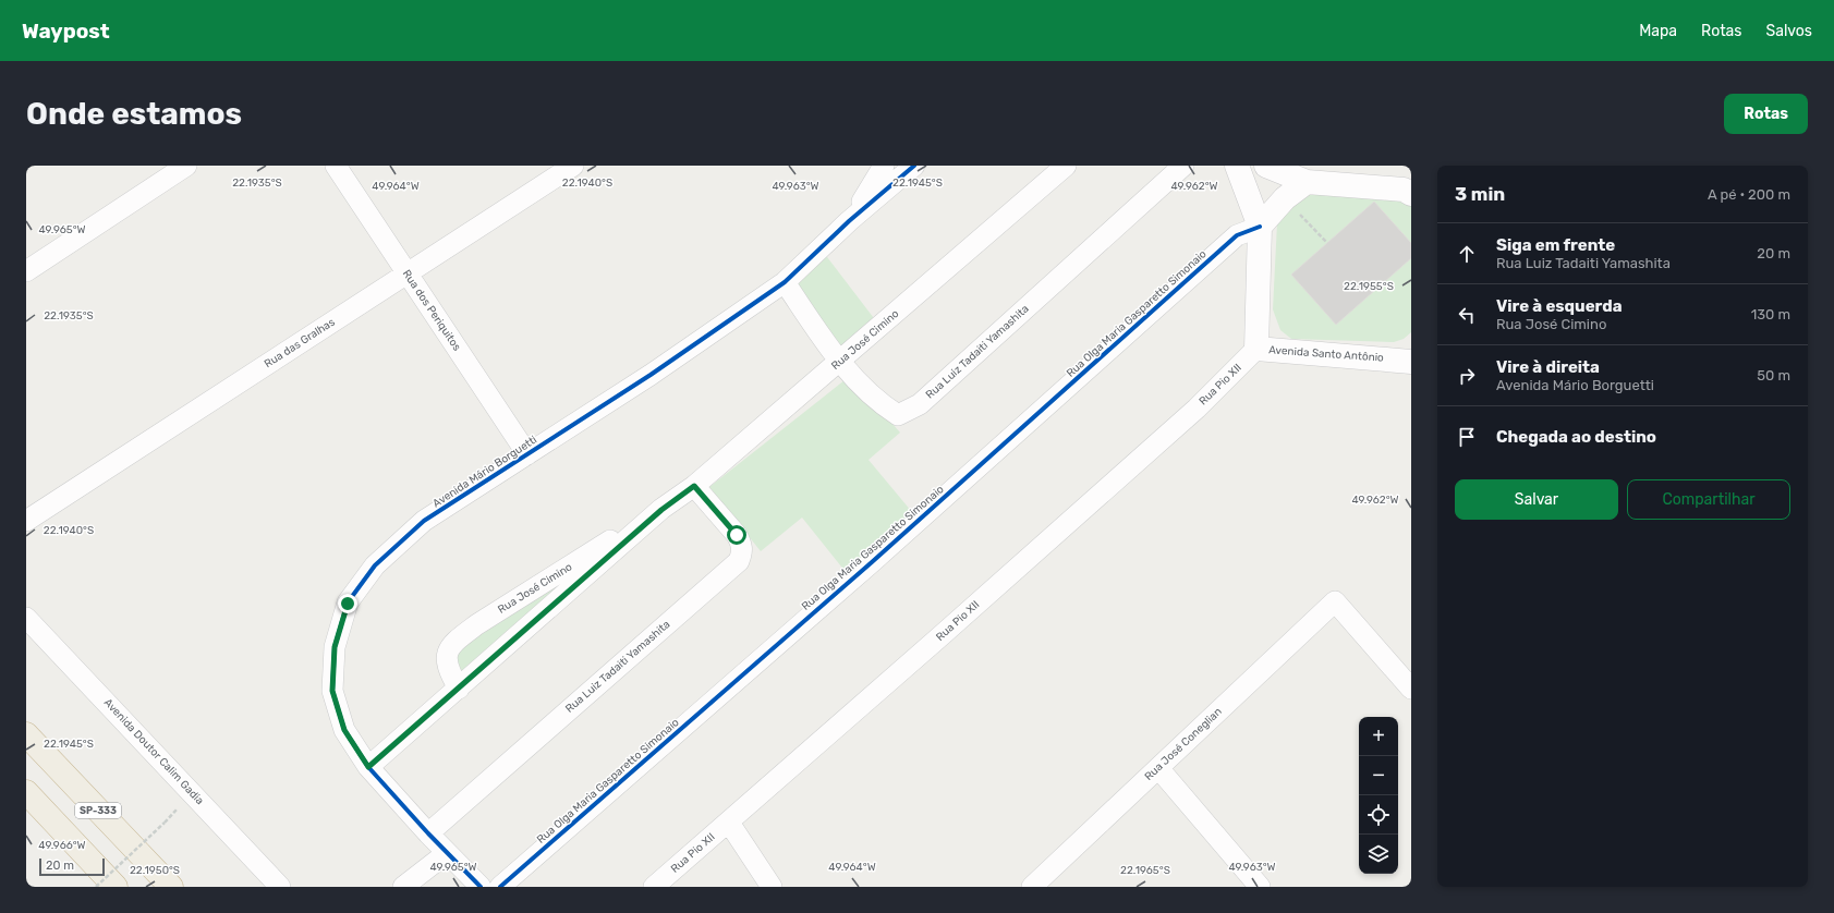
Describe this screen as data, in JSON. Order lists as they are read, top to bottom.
{
  "streets": {
    "highway": ["SP-333"],
    "main road": ["Avenida Santo Antônio"],
    "street": [
      "Rua dos Periquitos",
      "Rua Olga Maria Gasparetto Simonaio",
      "Rua José Cimino",
      "Rua das Gralhas",
      "Rua Luiz Tadaiti Yamashita",
      "Rua Pio XII",
      "Avenida Mário Borguetti",
      "Rua José Coneglian",
      "Avenida Doutor Calim Gadia"
    ]
  },
  "crossings": [
    ["Rua dos Periquitos", "Rua das Gralhas"],
    ["Rua dos Periquitos", "Avenida Mário Borguetti"],
    ["Rua Olga Maria Gasparetto Simonaio", "Avenida Santo Antônio"],
    ["Rua José Cimino", "Rua Luiz Tadaiti Yamashita"],
    ["Rua José Cimino", "Avenida Mário Borguetti"],
    ["Rua Luiz Tadaiti Yamashita", "Avenida Mário Borguetti"],
    ["Avenida Santo Antônio", "Rua Pio XII"]
  ],
  "scale_bar": "20 m",
  "page": {
    "header": "Waypost",
    "nav": ["Mapa", "Rotas", "Salvos"],
    "buttons": [
      "Rotas",
      ["Salvar", "Compartilhar"]
    ],
    "title": "Onde estamos",
    "heading": ["3 min", "A pé · 200 m"],
    "list": [
      ["Siga em frente", "Rua Luiz Tadaiti Yamashita", "20 m"],
      ["Vire à esquerda", "Rua José Cimino", "130 m"],
      ["Vire à direita", "Avenida Mário Borguetti", "50 m"],
      "Chegada ao destino"
    ],
    "map_buttons": ["+", "−"],
    "scale": "20 m"
  },
  "coordinates": [
    "22.1945°S",
    "22.1935°S",
    "22.1940°S",
    "49.964°W",
    "49.963°W",
    "49.962°W",
    "49.965°W",
    "22.1955°S",
    "49.966°W",
    "22.1950°S",
    "22.1965°S"
  ]
}
